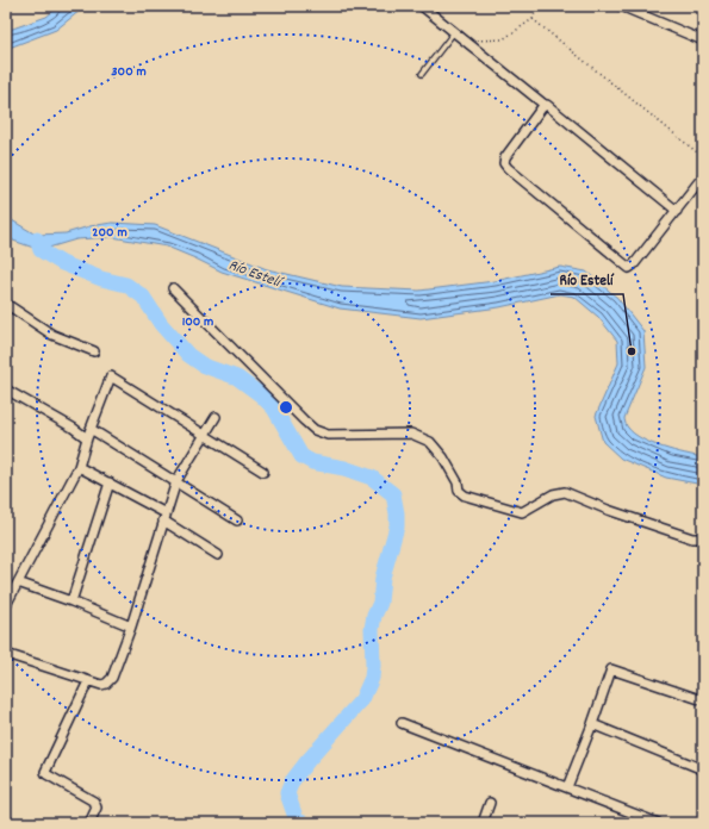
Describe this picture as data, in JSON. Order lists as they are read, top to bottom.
{
  "water": ["Río Estelí"],
  "places": ["Río Estelí"],
  "rings": ["300 m", "200 m", "100 m"]
}
